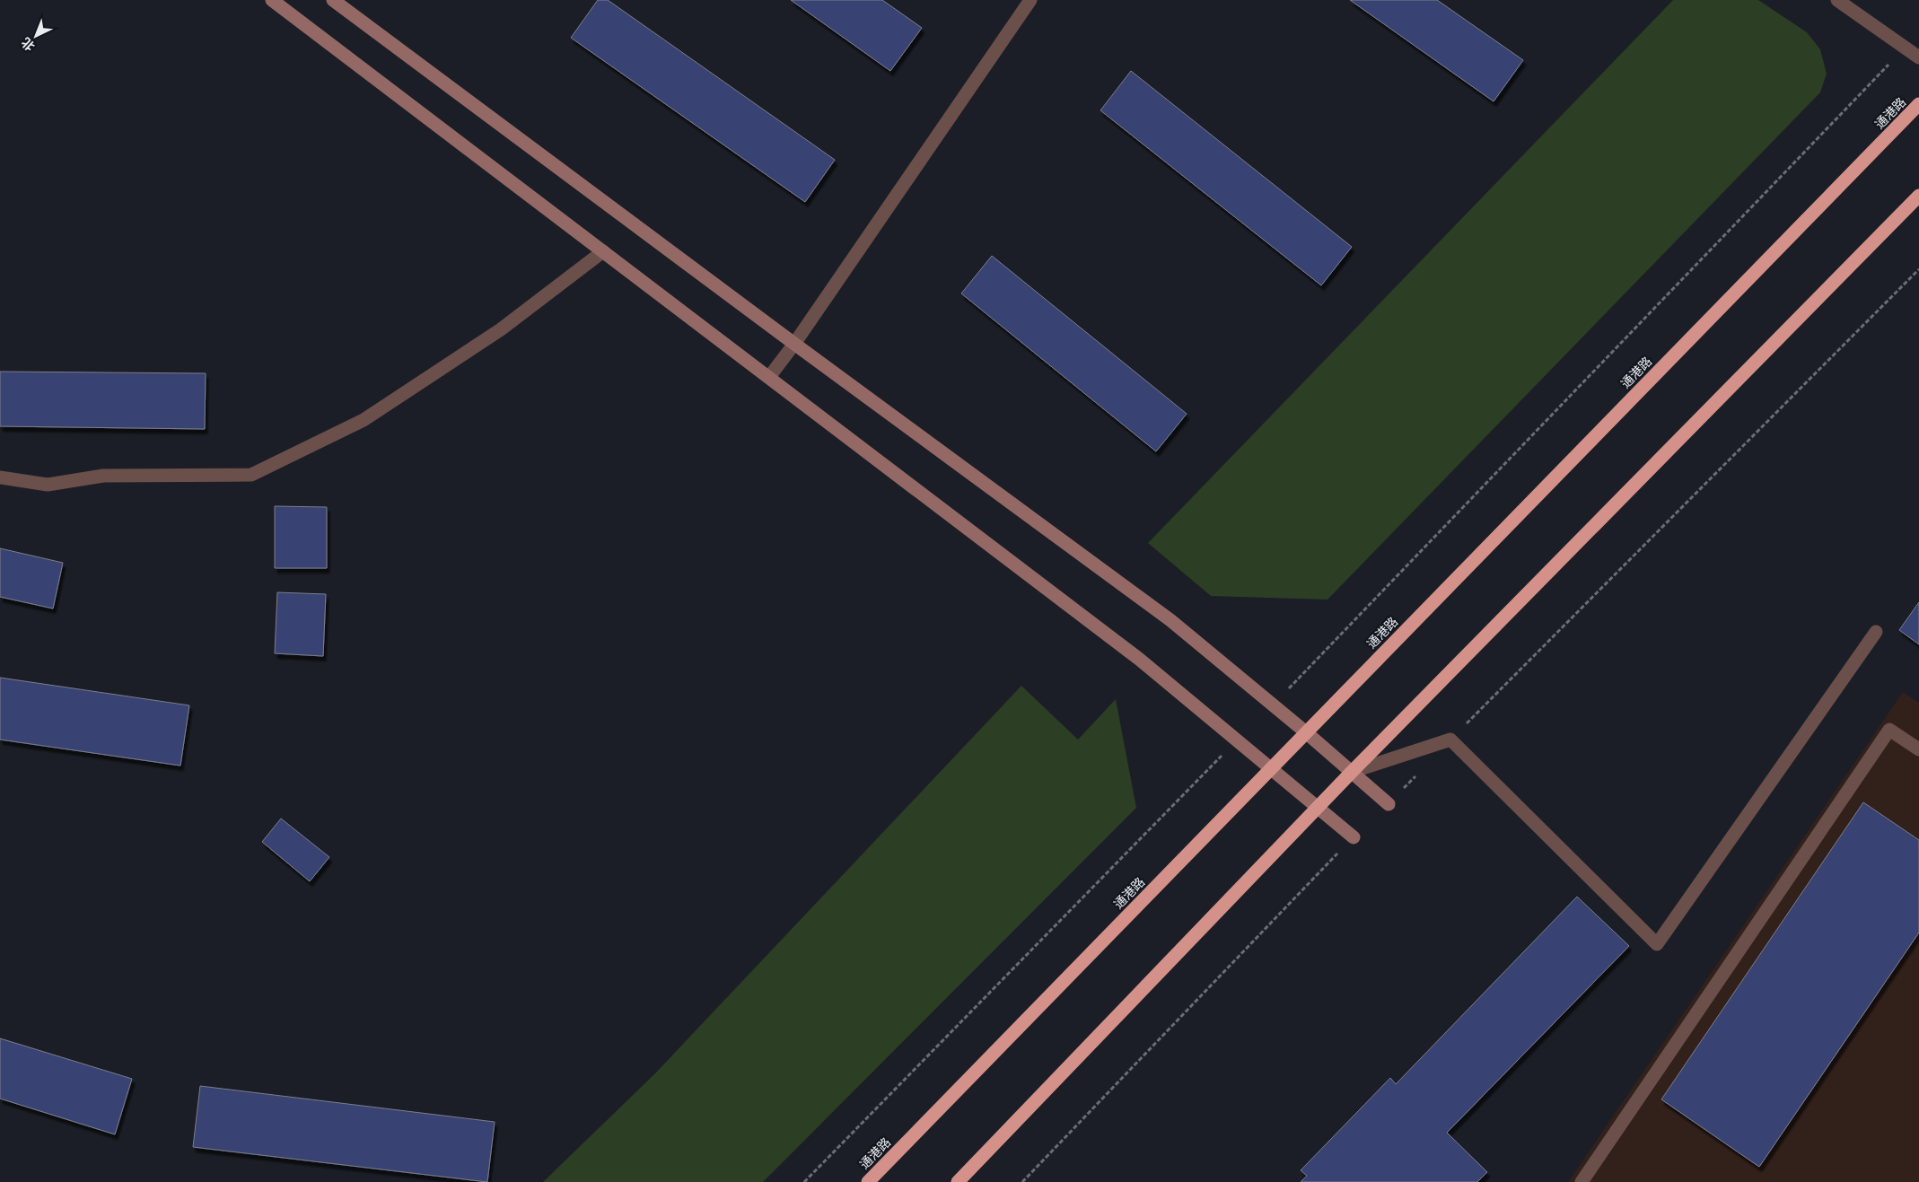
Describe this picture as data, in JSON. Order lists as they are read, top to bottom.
{
  "streets": {
    "highway": ["通港路"]
  },
  "north": "bottom left"
}
